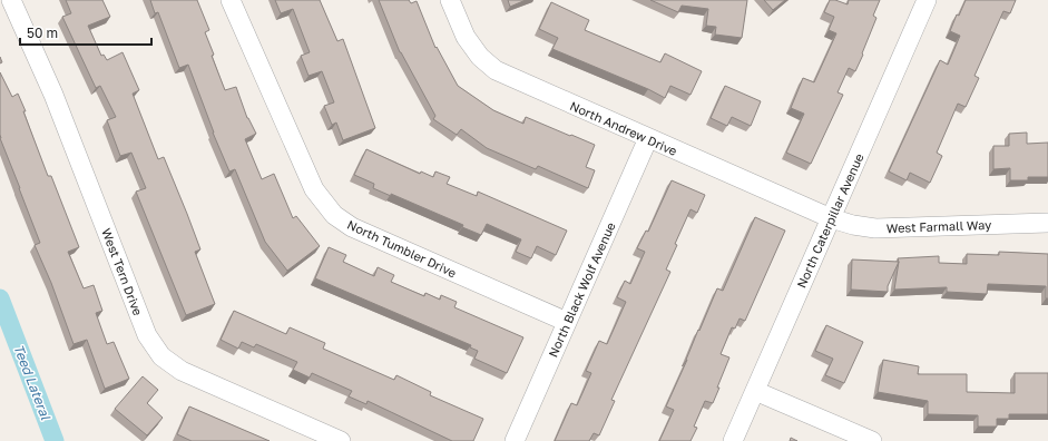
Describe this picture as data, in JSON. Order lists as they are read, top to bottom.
{
  "streets": {
    "street": [
      "North Andrew Drive",
      "North Caterpillar Avenue",
      "West Farmall Way",
      "North Tumbler Drive",
      "West Tern Drive",
      "North Black Wolf Avenue"
    ]
  },
  "crossings": [
    ["North Andrew Drive", "North Caterpillar Avenue"],
    ["North Andrew Drive", "West Farmall Way"],
    ["North Andrew Drive", "North Black Wolf Avenue"],
    ["North Caterpillar Avenue", "West Farmall Way"],
    ["North Tumbler Drive", "North Black Wolf Avenue"]
  ],
  "water": ["Teed Lateral"],
  "scale_bar": "50 m"
}
